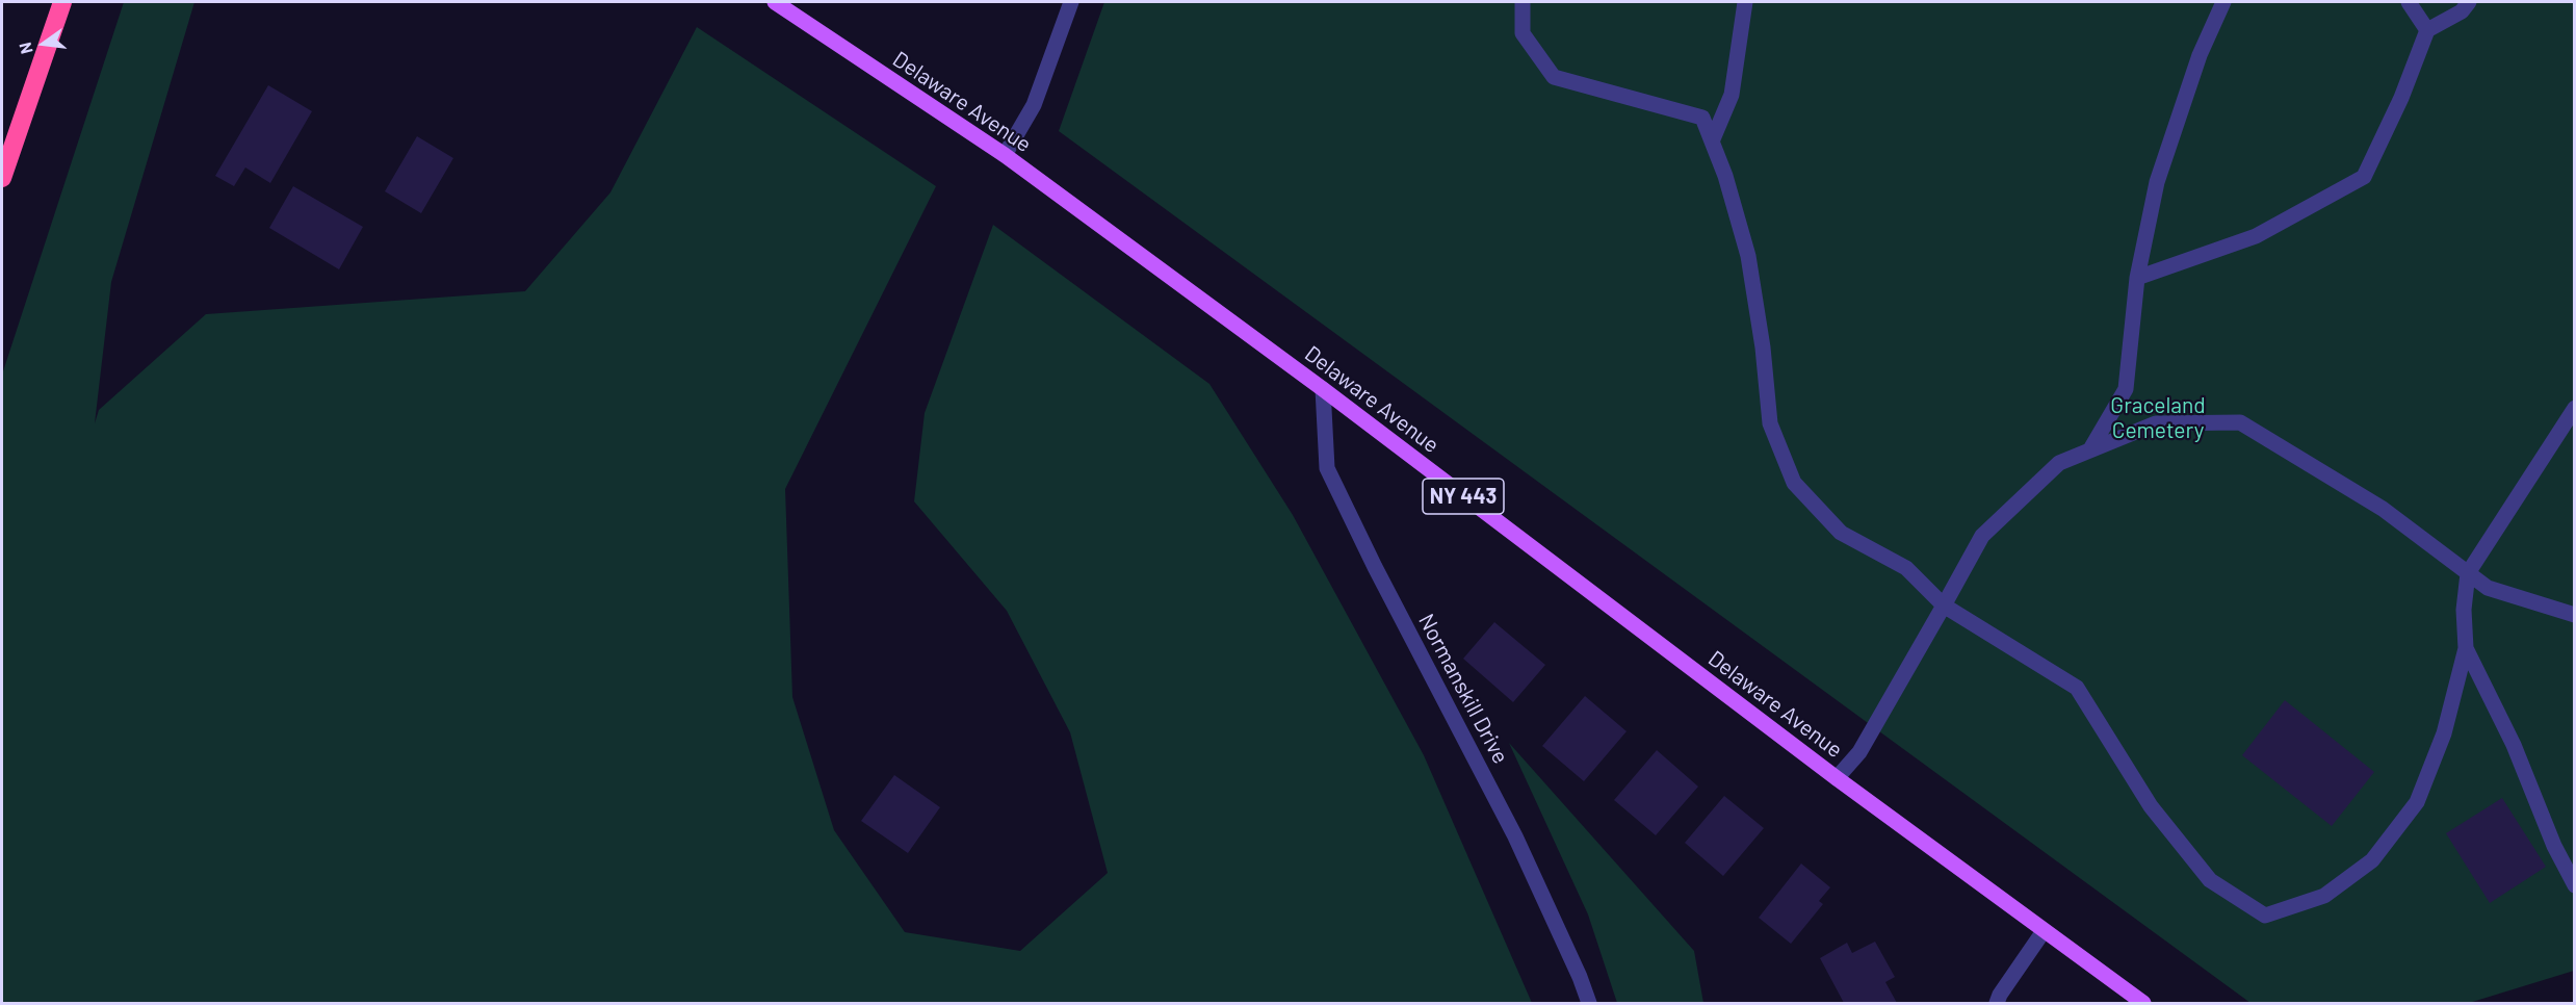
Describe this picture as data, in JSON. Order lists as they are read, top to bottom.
{
  "streets": {
    "main road": ["Delaware Avenue", "NY 443"],
    "street": ["Normanskill Drive"]
  },
  "crossings": [
    ["Delaware Avenue", "Normanskill Drive"]
  ],
  "parks": ["Graceland Cemetery"],
  "north": "left"
}
